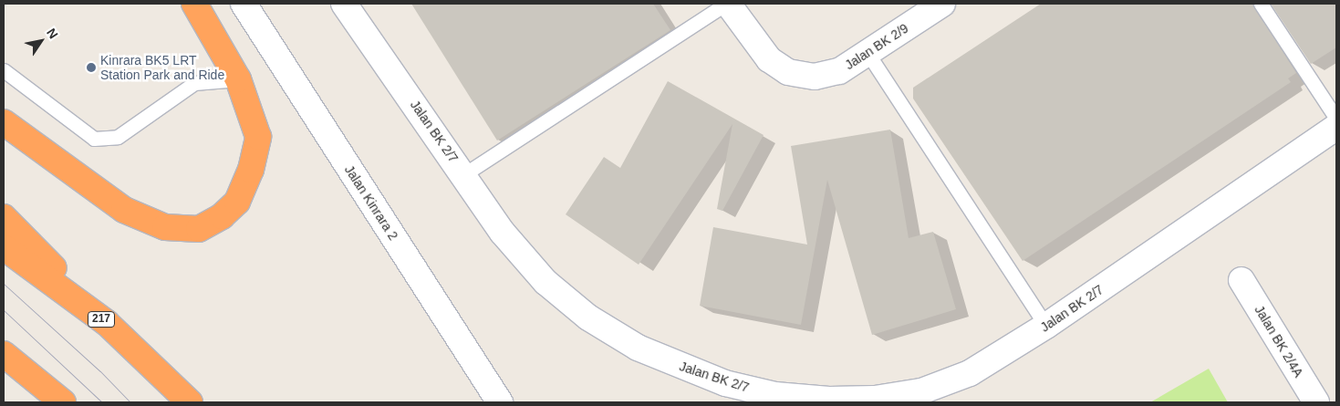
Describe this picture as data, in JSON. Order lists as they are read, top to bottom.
{
  "streets": {
    "highway": ["217"],
    "street": [
      "Jalan BK 2/9",
      "Jalan BK 2/7",
      "Jalan Kinrara 2",
      "Jalan BK 2/4A"
    ]
  },
  "places": ["Kinrara BK5 LRT Station Park and Ride"],
  "north": "top right"
}
